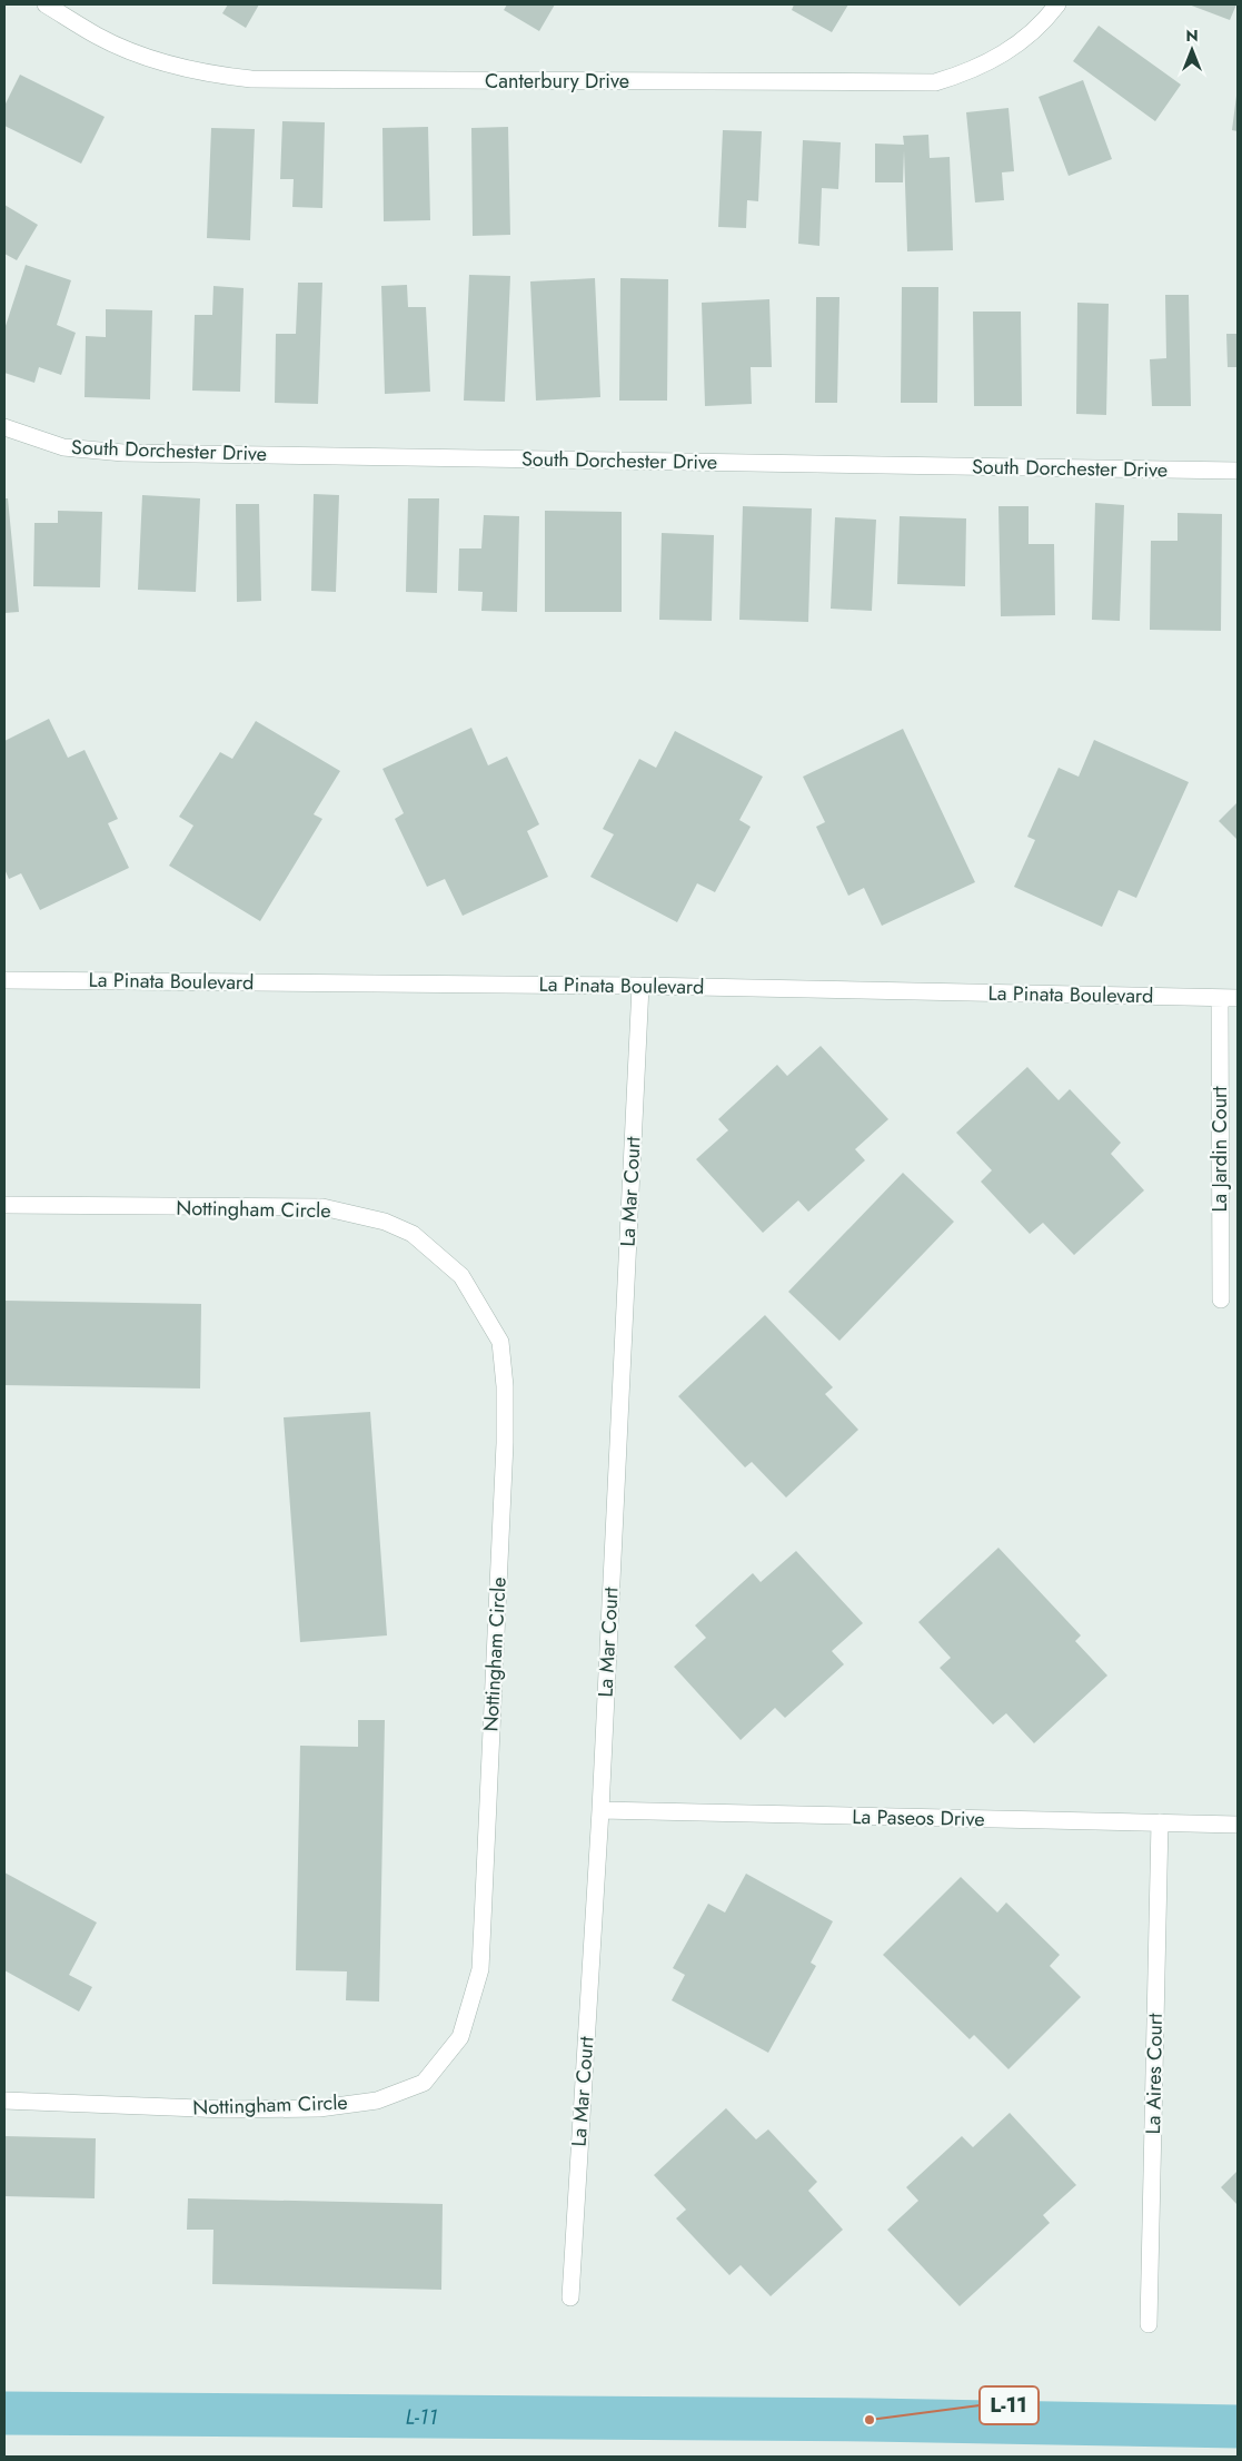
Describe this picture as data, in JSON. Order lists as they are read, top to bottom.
{
  "streets": {
    "street": [
      "Canterbury Drive",
      "South Dorchester Drive",
      "La Pinata Boulevard",
      "La Jardin Court",
      "La Mar Court",
      "Nottingham Circle",
      "La Paseos Drive",
      "La Aires Court"
    ]
  },
  "crossings": [
    ["La Pinata Boulevard", "La Jardin Court"],
    ["La Pinata Boulevard", "La Mar Court"],
    ["La Mar Court", "La Paseos Drive"],
    ["La Paseos Drive", "La Aires Court"]
  ],
  "water": ["L-11"],
  "places": ["L-11"],
  "north": "top"
}
